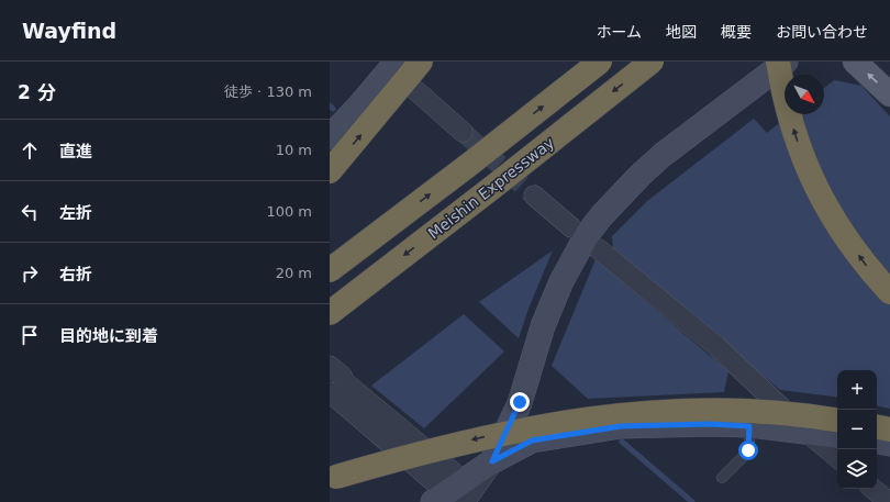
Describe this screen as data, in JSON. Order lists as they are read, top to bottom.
{
  "streets": {
    "highway": ["Meishin Expressway"]
  },
  "north": "bottom right",
  "page": {
    "header": "Wayfind",
    "nav": [
      "ホーム",
      "地図",
      "概要",
      "お問い合わせ"
    ],
    "heading": ["2 分", "徒歩 · 130 m"],
    "list": [
      ["直進", "10 m"],
      ["左折", "100 m"],
      ["右折", "20 m"],
      "目的地に到着"
    ],
    "map_buttons": ["+", "−"]
  }
}
